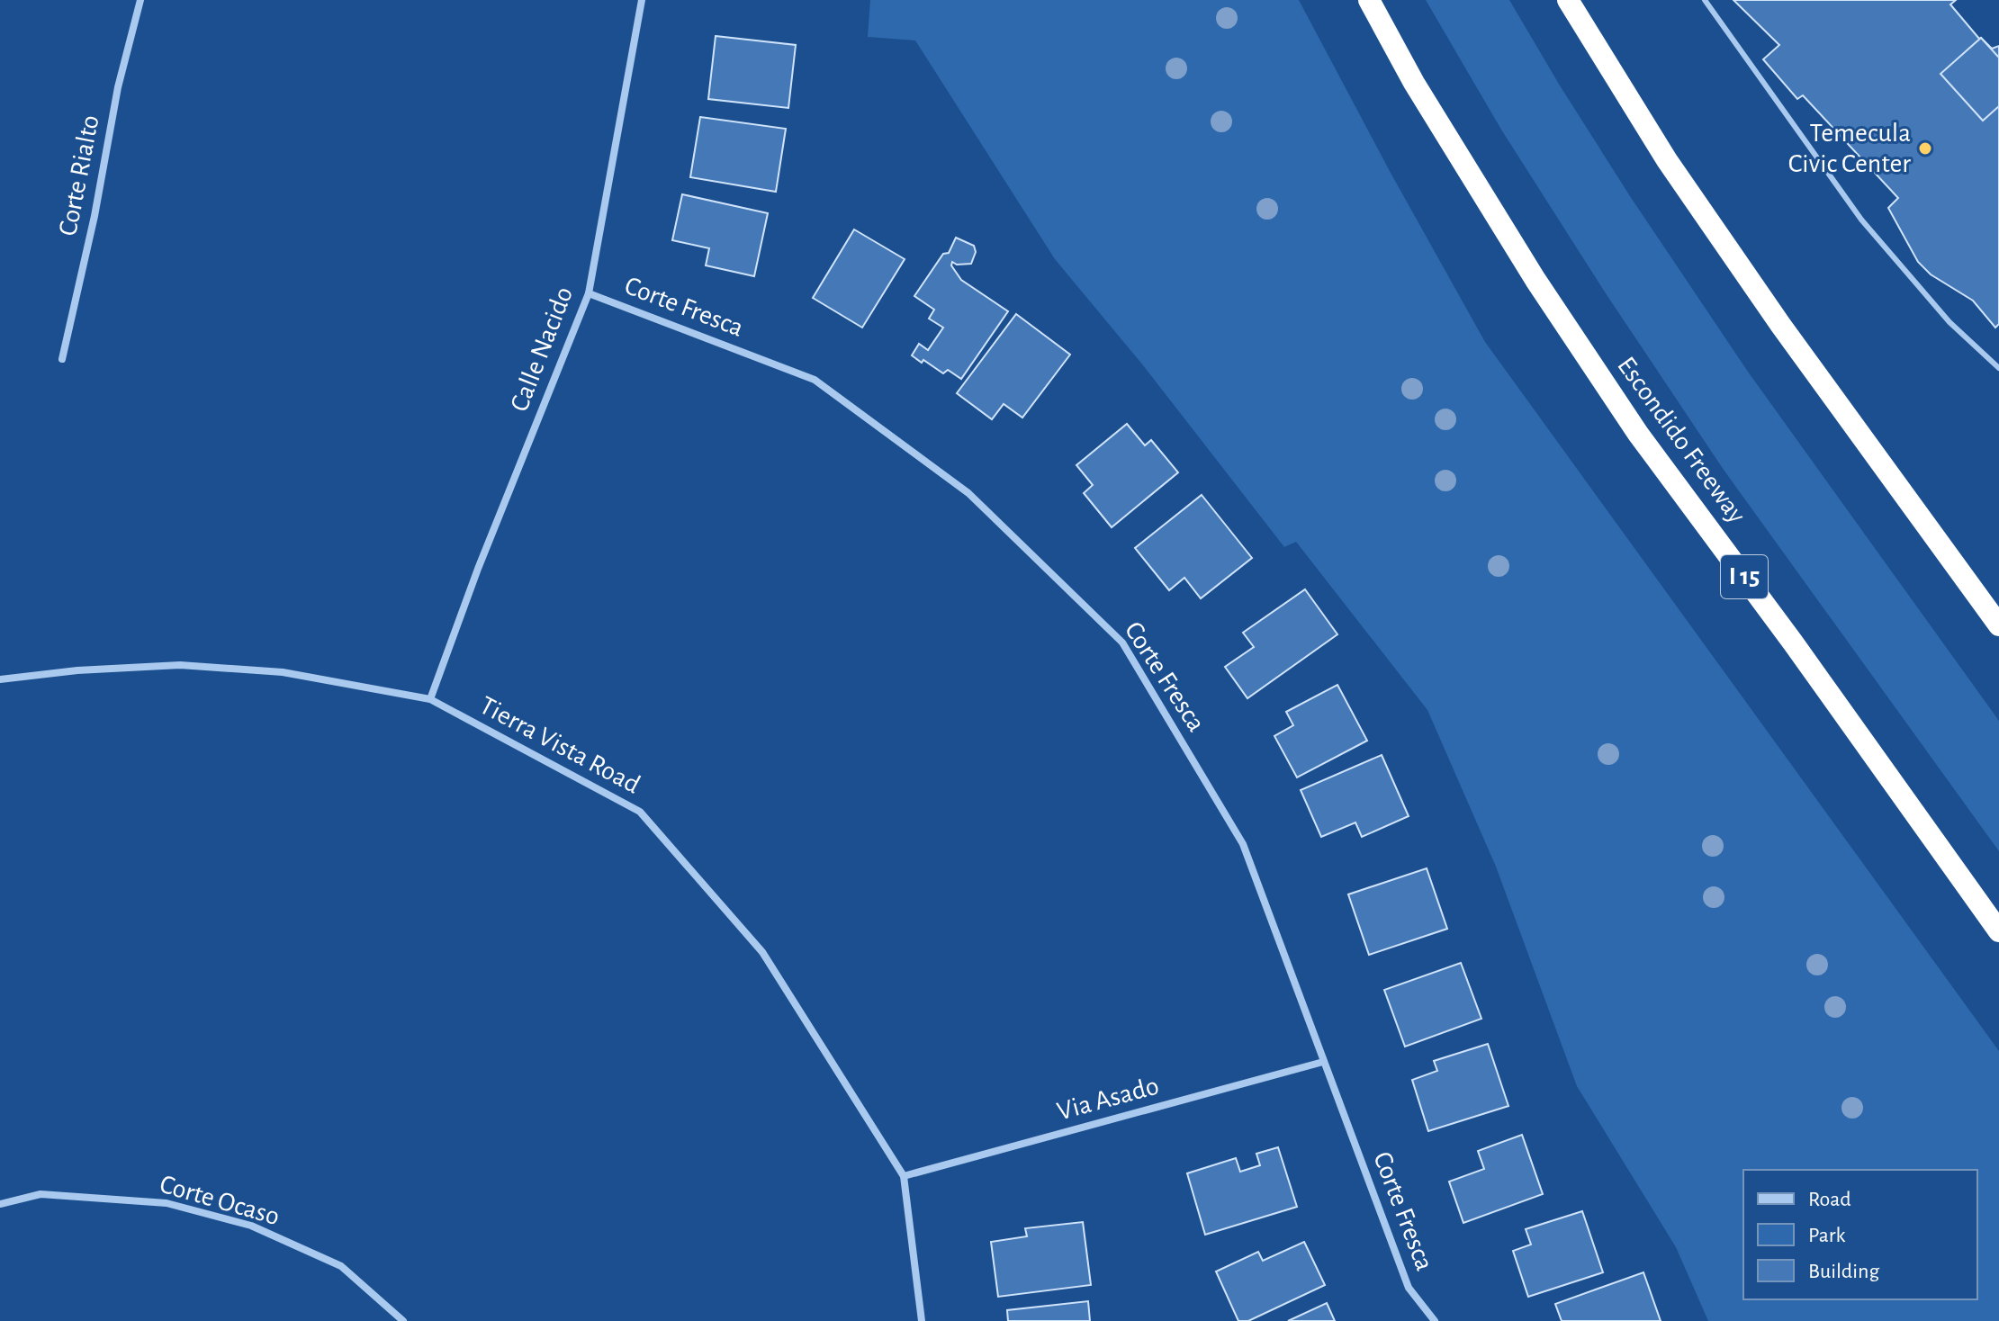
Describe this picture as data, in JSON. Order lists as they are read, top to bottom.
{
  "streets": {
    "highway": ["Escondido Freeway", "I 15"],
    "street": [
      "Corte Rialto",
      "Corte Fresca",
      "Calle Nacido",
      "Tierra Vista Road",
      "Via Asado",
      "Corte Ocaso"
    ]
  },
  "crossings": [
    ["Corte Fresca", "Calle Nacido"],
    ["Corte Fresca", "Via Asado"],
    ["Calle Nacido", "Tierra Vista Road"],
    ["Tierra Vista Road", "Via Asado"]
  ],
  "places": ["Temecula Civic Center"],
  "legend": ["Road", "Park", "Building"]
}
